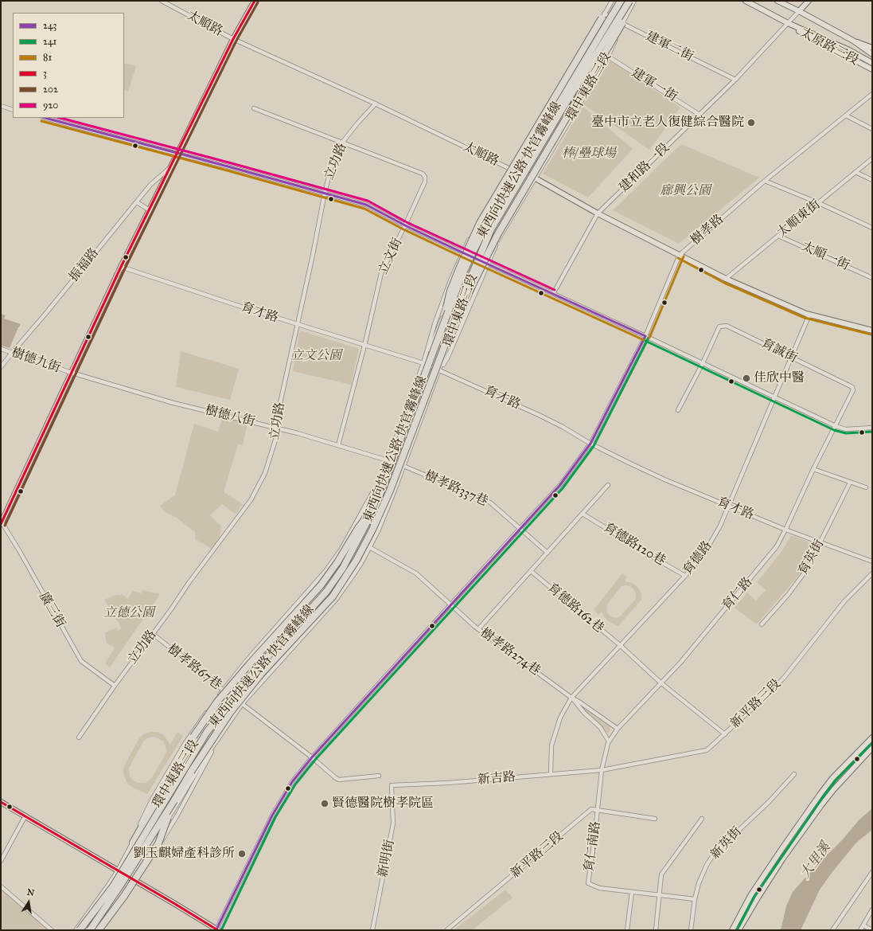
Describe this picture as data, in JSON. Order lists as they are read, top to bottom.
{
  "streets": {
    "highway": ["東西向快速公路 快官霧峰線"],
    "street": [
      "太順路",
      "建軍二街",
      "太原路三段",
      "建軍一街",
      "環中東路三段",
      "立功路",
      "建和路一段",
      "太順東街",
      "樹孝路",
      "立文街",
      "太順一街",
      "振福路",
      "育才路",
      "育誠街",
      "樹德九街",
      "樹德八街",
      "樹孝路337巷",
      "育德路120巷",
      "育英街",
      "育德路",
      "育仁路",
      "育德路162巷",
      "廣三街",
      "樹孝路274巷",
      "樹孝路67巷",
      "新平路三段",
      "新吉路",
      "新英街",
      "育仁南路",
      "新明街"
    ]
  },
  "crossings": [
    ["太順路", "環中東路三段"],
    ["太順路", "立功路"],
    ["太順路", "建和路一段"],
    ["太順路", "太順東街"],
    ["太順路", "樹孝路"],
    ["太順路", "育德路"],
    ["建軍二街", "環中東路三段"],
    ["建軍二街", "建和路一段"],
    ["太原路三段", "建和路一段"],
    ["建軍一街", "環中東路三段"],
    ["建軍一街", "建和路一段"],
    ["環中東路三段", "東西向快速公路 快官霧峰線"],
    ["環中東路三段", "育才路"],
    ["環中東路三段", "樹德八街"],
    ["環中東路三段", "樹孝路337巷"],
    ["環中東路三段", "樹孝路274巷"],
    ["環中東路三段", "樹孝路67巷"],
    ["立功路", "立文街"],
    ["立功路", "育才路"],
    ["立功路", "樹德八街"],
    ["立功路", "廣三街"],
    ["立功路", "樹孝路67巷"],
    ["太順東街", "太順一街"],
    ["樹孝路", "育才路"],
    ["樹孝路", "樹孝路337巷"],
    ["樹孝路", "樹孝路274巷"],
    ["樹孝路", "樹孝路67巷"],
    ["立文街", "育才路"],
    ["立文街", "樹德八街"],
    ["振福路", "樹德九街"],
    ["育才路", "育英街"],
    ["育才路", "育德路"],
    ["育才路", "育仁路"],
    ["育誠街", "育德路"],
    ["育誠街", "育仁路"],
    ["樹德九街", "樹德八街"],
    ["育德路120巷", "育德路"],
    ["育德路", "育德路162巷"],
    ["育德路", "樹孝路274巷"],
    ["育德路", "新吉路"],
    ["育仁路", "育德路162巷"],
    ["育德路162巷", "新平路三段"],
    ["新平路三段", "新吉路"],
    ["新平路三段", "育仁南路"],
    ["新吉路", "新明街"]
  ],
  "water": ["大里溪"],
  "parks": [
    "棒/壘球場",
    "廊興公園",
    "立文公園",
    "立德公園"
  ],
  "places": [
    "臺中市立老人復健綜合醫院",
    "佳欣中醫",
    "賢德醫院樹孝院區",
    "劉玉麒婦產科診所"
  ],
  "lines": [
    "transit line 3",
    "transit line 202",
    "transit line 243",
    "transit line 920",
    "transit line 81",
    "transit line 241"
  ],
  "legend": [
    "243",
    "241",
    "81",
    "3",
    "202",
    "920"
  ],
  "north": "top"
}
